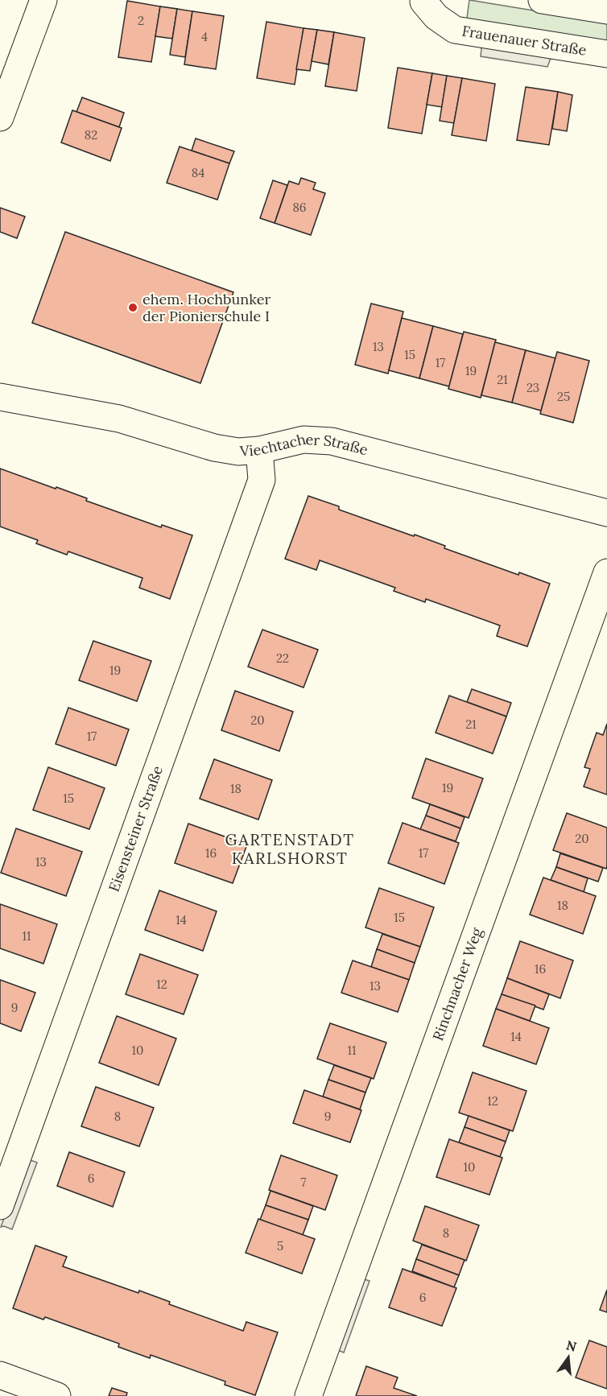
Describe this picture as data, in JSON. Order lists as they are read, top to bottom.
{
  "streets": {
    "street": [
      "Frauenauer Straße",
      "Viechtacher Straße",
      "Eisensteiner Straße",
      "Rinchnacher Weg"
    ]
  },
  "crossings": [
    ["Viechtacher Straße", "Eisensteiner Straße"]
  ],
  "districts": ["GARTENSTADT KARLSHORST"],
  "places": ["ehem. Hochbunker der Pionierschule I"],
  "house_numbers": [
    "2",
    "4",
    "82",
    "84",
    "86",
    "13",
    "15",
    "17",
    "19",
    "21",
    "23",
    "25",
    "22",
    "19",
    "20",
    "21",
    "17",
    "19",
    "18",
    "15",
    "20",
    "16",
    "17",
    "13",
    "18",
    "15",
    "14",
    "11",
    "16",
    "12",
    "13",
    "9",
    "14",
    "10",
    "11",
    "12",
    "8",
    "9",
    "10",
    "6",
    "7",
    "8",
    "5",
    "6"
  ],
  "north": "top"
}
